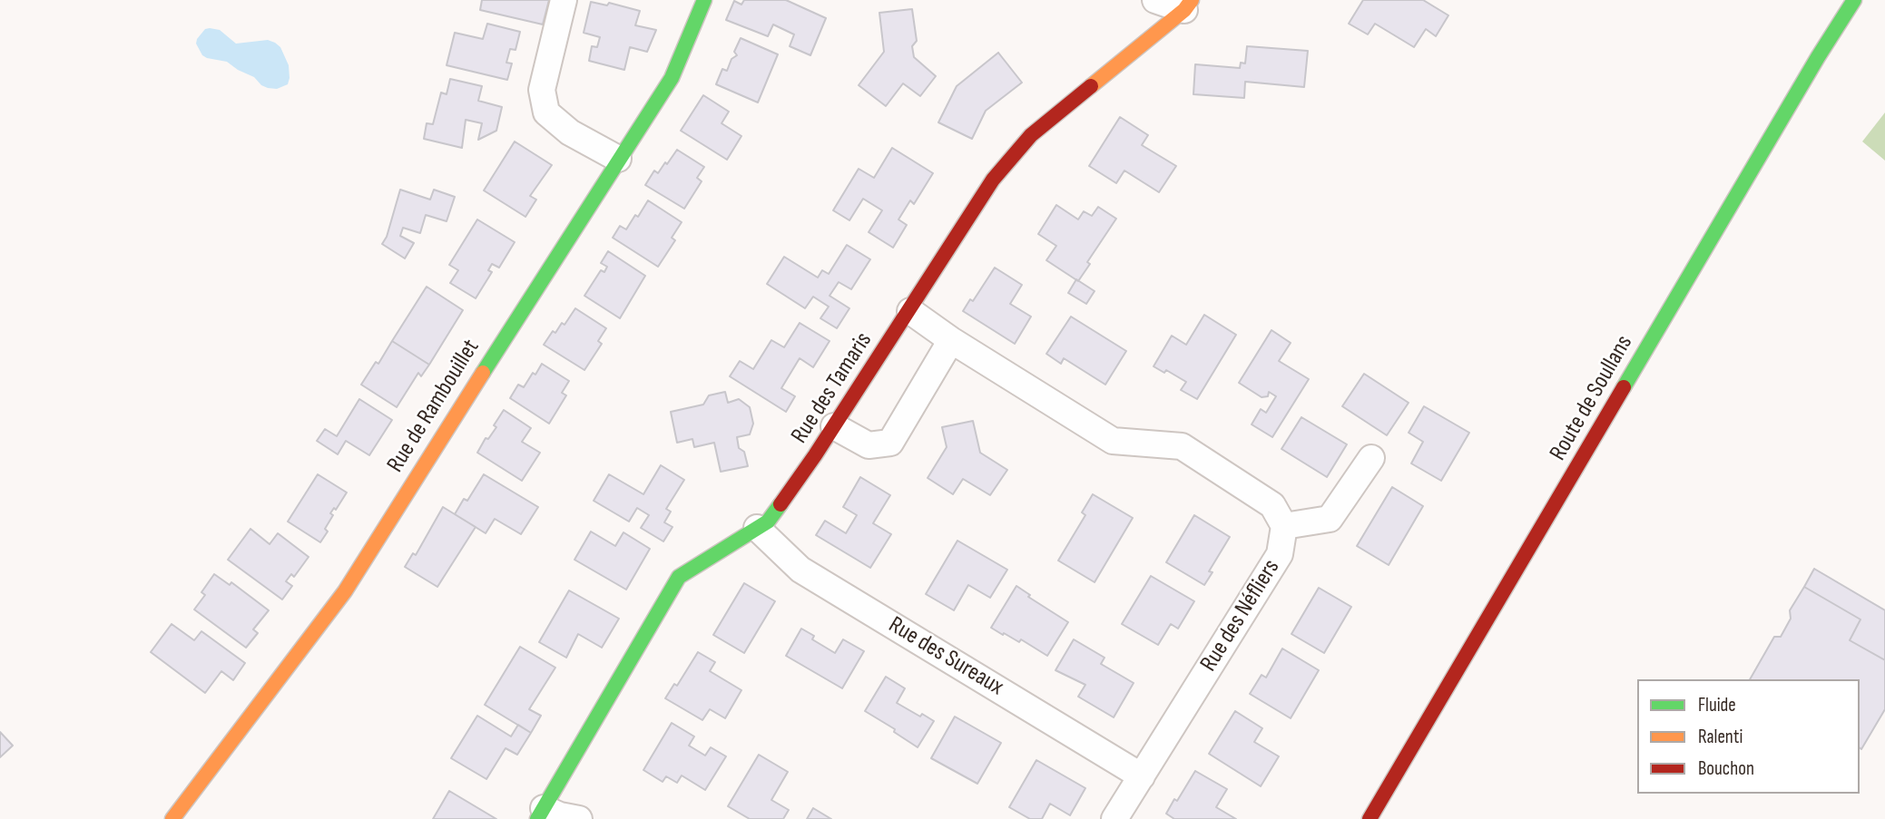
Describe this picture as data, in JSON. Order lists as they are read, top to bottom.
{
  "streets": {
    "street": [
      "Rue des Tamaris",
      "Route de Soullans",
      "Rue de Rambouillet",
      "Rue des Néfliers",
      "Rue des Sureaux"
    ]
  },
  "crossings": [
    ["Rue des Tamaris", "Rue des Sureaux"],
    ["Rue des Néfliers", "Rue des Sureaux"]
  ],
  "legend": ["Fluide", "Ralenti", "Bouchon"]
}
